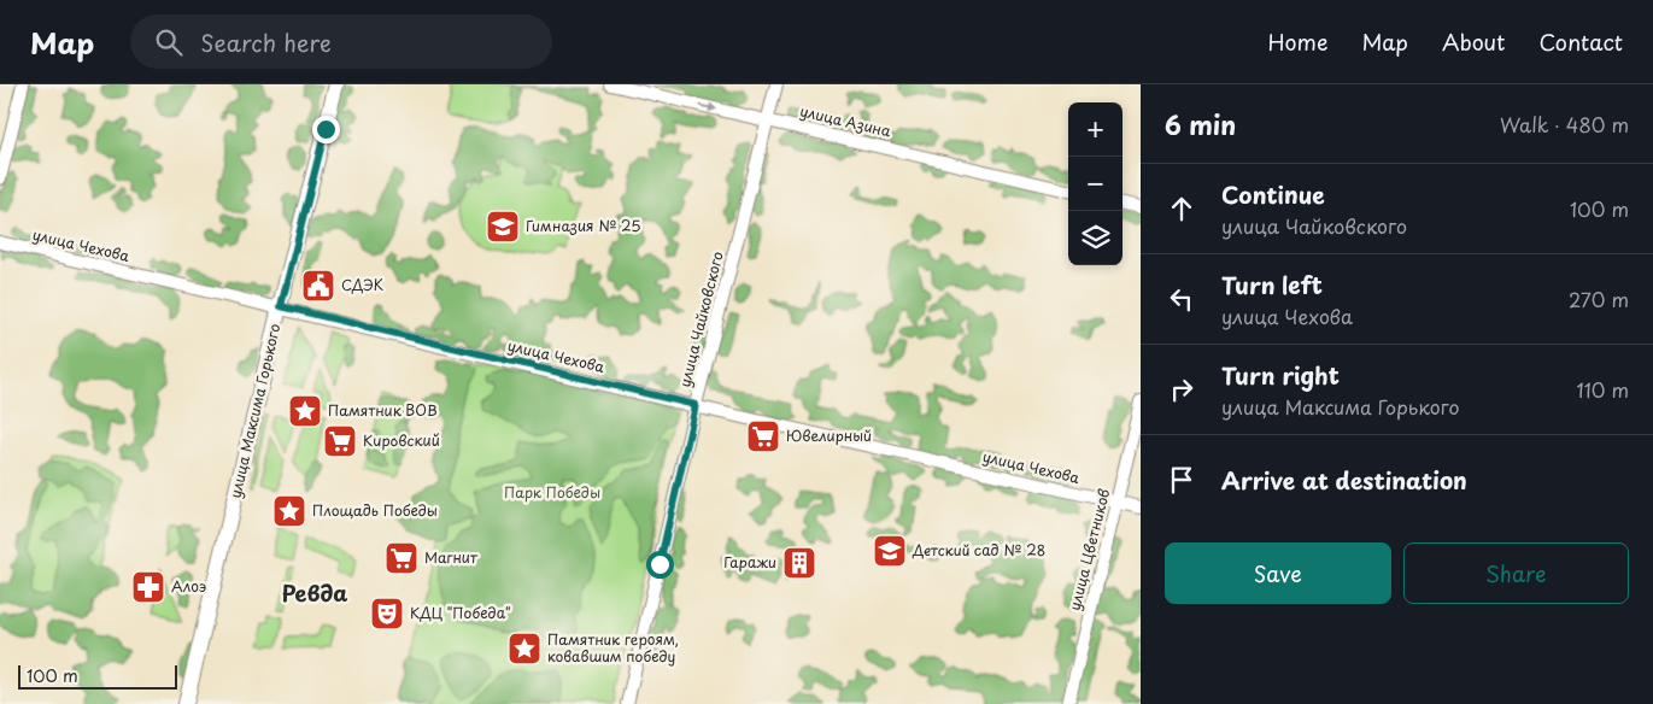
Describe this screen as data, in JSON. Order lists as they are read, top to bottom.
{
  "streets": {
    "main road": ["улица Максима Горького"],
    "street": [
      "улица Азина",
      "улица Чехова",
      "улица Чайковского",
      "улица Цветников"
    ]
  },
  "crossings": [
    ["улица Азина", "улица Чайковского"],
    ["улица Чехова", "улица Чайковского"],
    ["улица Чехова", "улица Максима Горького"],
    ["улица Чехова", "улица Цветников"]
  ],
  "districts": ["Ревда"],
  "parks": ["Парк Победы"],
  "places": {
    "school or university": ["Гимназия № 25", "Детский сад № 28"],
    "public building": ["СДЭК"],
    "place": ["Памятник ВОВ", "Площадь Победы", "Памятник героям, ковавшим победу"],
    "supermarket": ["Ювелирный", "Кировский", "Магнит"],
    "building": ["Гаражи"],
    "pharmacy": ["Алоэ"],
    "theatre": ["КДЦ \"Победа\""]
  },
  "scale_bar": "100 m",
  "page": {
    "header": "Map",
    "search": "Search here",
    "nav": [
      "Home",
      "Map",
      "About",
      "Contact"
    ],
    "heading": ["6 min", "Walk · 480 m"],
    "map_buttons": ["+", "−"],
    "list": [
      ["Continue", "улица Чайковского", "100 m"],
      ["Turn left", "улица Чехова", "270 m"],
      ["Turn right", "улица Максима Горького", "110 m"],
      "Arrive at destination"
    ],
    "buttons": ["Save", "Share"],
    "scale": "100 m"
  }
}
